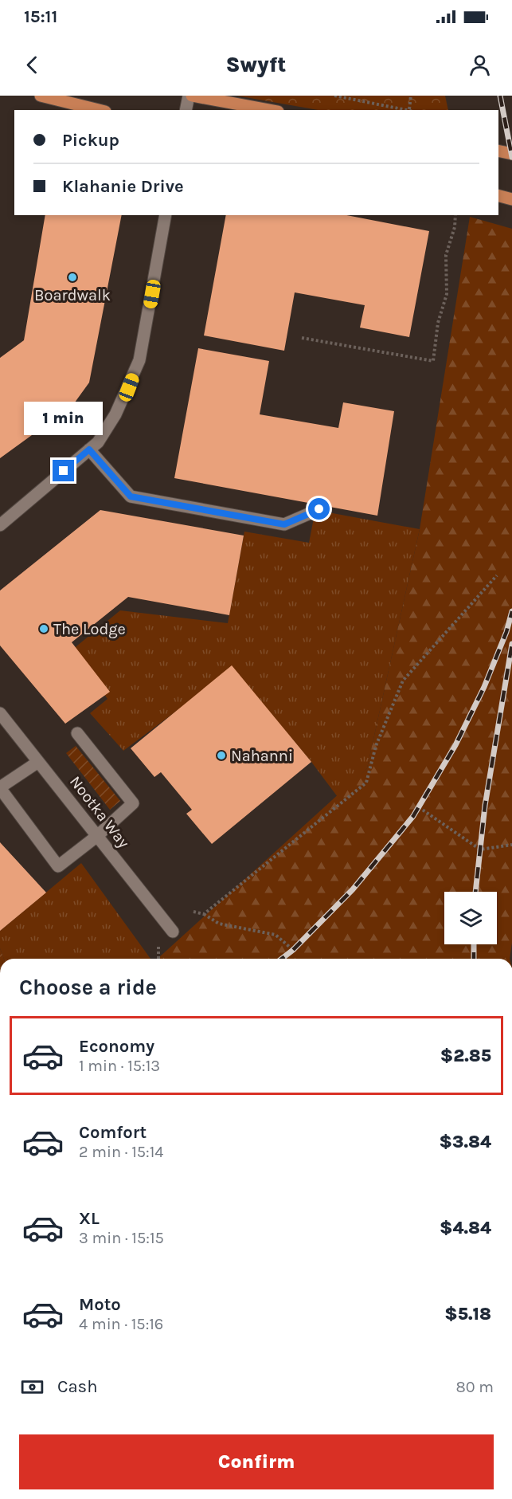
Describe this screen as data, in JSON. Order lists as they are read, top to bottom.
{
  "streets": {
    "street": ["Nootka Way"]
  },
  "places": ["Boardwalk", "The Lodge", "Nahanni"],
  "page": {
    "status": "15:11",
    "header": "Swyft",
    "banner": ["Pickup", "Klahanie Drive"],
    "bubble": "1 min",
    "heading": "Choose a ride",
    "list": [
      {
        "name": "Economy",
        "note": "1 min · 15:13",
        "value": "$2.85"
      },
      {
        "name": "Comfort",
        "note": "2 min · 15:14",
        "value": "$3.84"
      },
      {
        "name": "XL",
        "note": "3 min · 15:15",
        "value": "$4.84"
      },
      {
        "name": "Moto",
        "note": "4 min · 15:16",
        "value": "$5.18"
      }
    ],
    "pay": ["Cash", "80 m"],
    "buttons": "Confirm"
  }
}
